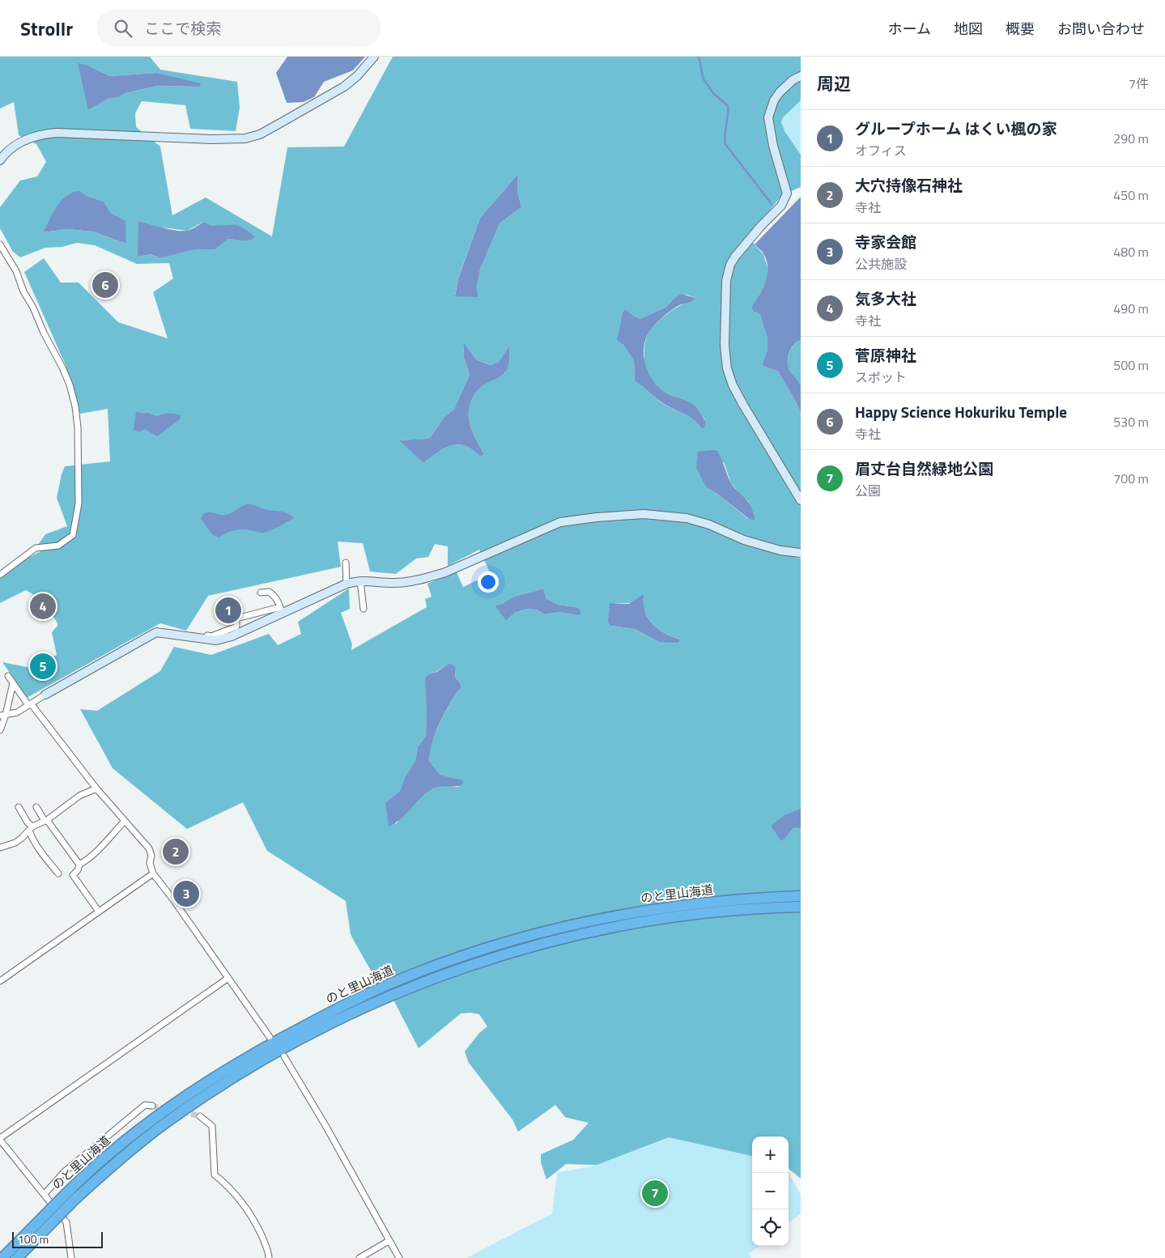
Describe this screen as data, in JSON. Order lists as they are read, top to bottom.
{
  "streets": {
    "highway": ["のと里山海道"]
  },
  "scale_bar": "100 m",
  "page": {
    "header": "Strollr",
    "search": "ここで検索",
    "nav": [
      "ホーム",
      "地図",
      "概要",
      "お問い合わせ"
    ],
    "heading": ["周辺", "7件"],
    "list": [
      {
        "mark": "1",
        "name": "グループホーム はくい楓の家",
        "note": "オフィス",
        "value": "290 m"
      },
      {
        "mark": "2",
        "name": "大穴持像石神社",
        "note": "寺社",
        "value": "450 m"
      },
      {
        "mark": "3",
        "name": "寺家会館",
        "note": "公共施設",
        "value": "480 m"
      },
      {
        "mark": "4",
        "name": "気多大社",
        "note": "寺社",
        "value": "490 m"
      },
      {
        "mark": "5",
        "name": "菅原神社",
        "note": "スポット",
        "value": "500 m"
      },
      {
        "mark": "6",
        "name": "Happy Science Hokuriku Temple",
        "note": "寺社",
        "value": "530 m"
      },
      {
        "mark": "7",
        "name": "眉丈台自然緑地公園",
        "note": "公園",
        "value": "700 m"
      }
    ],
    "pins": [
      "6",
      "4",
      "1",
      "5",
      "2",
      "3",
      "7"
    ],
    "map_buttons": ["+", "−"],
    "scale": "100 m"
  }
}
